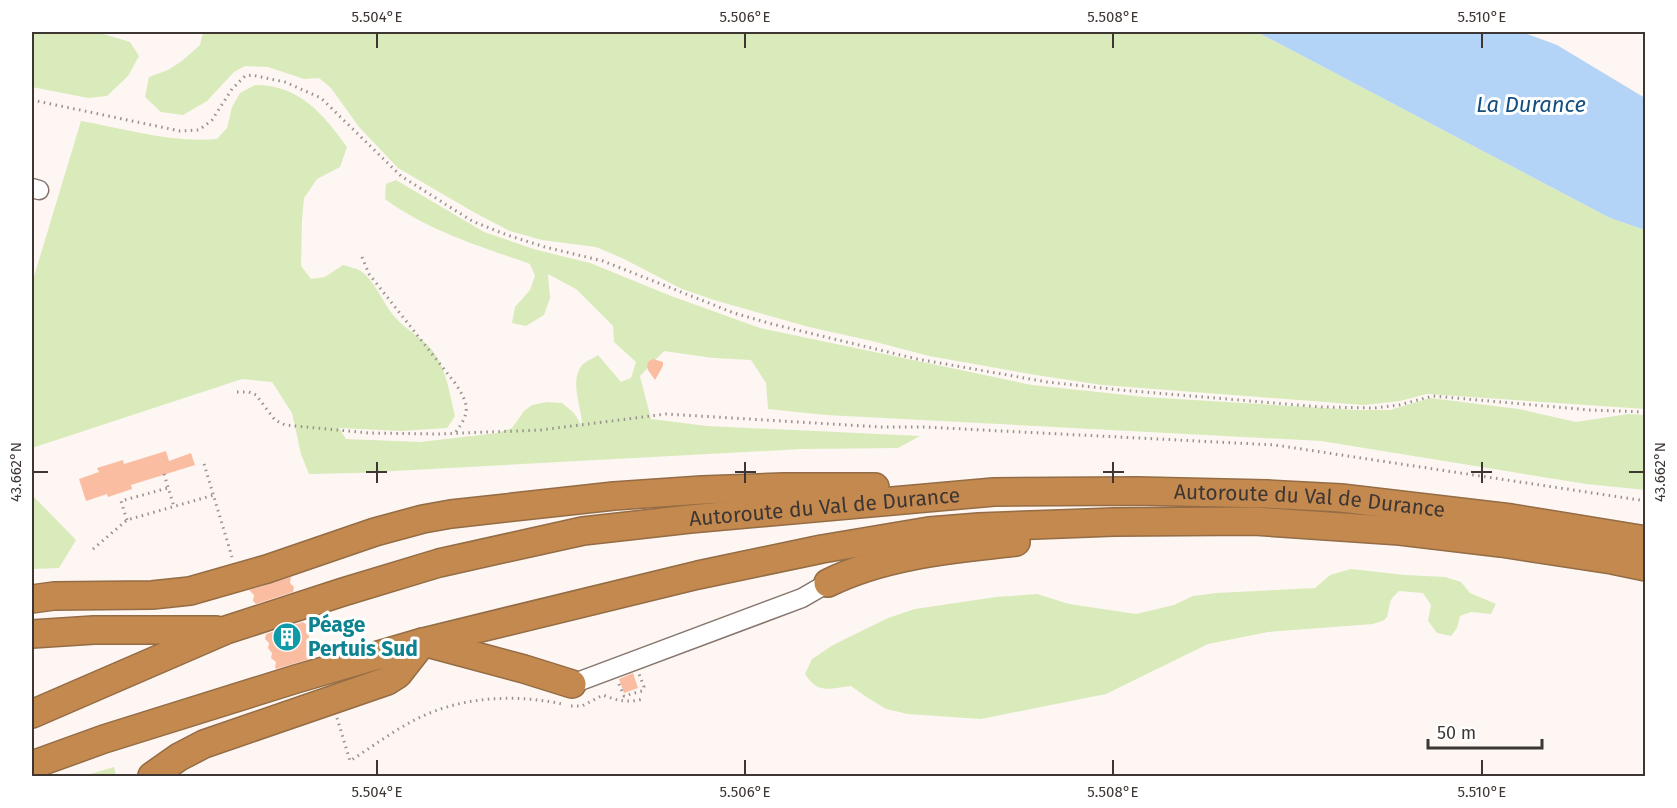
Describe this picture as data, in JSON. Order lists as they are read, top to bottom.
{
  "streets": {
    "highway": ["Autoroute du Val de Durance"]
  },
  "water": ["La Durance"],
  "places": {
    "building": ["Péage Pertuis Sud"]
  },
  "scale_bar": "50 m",
  "coordinates": [
    "5.504°E",
    "5.506°E",
    "5.508°E",
    "5.510°E",
    "43.662°N"
  ]
}
